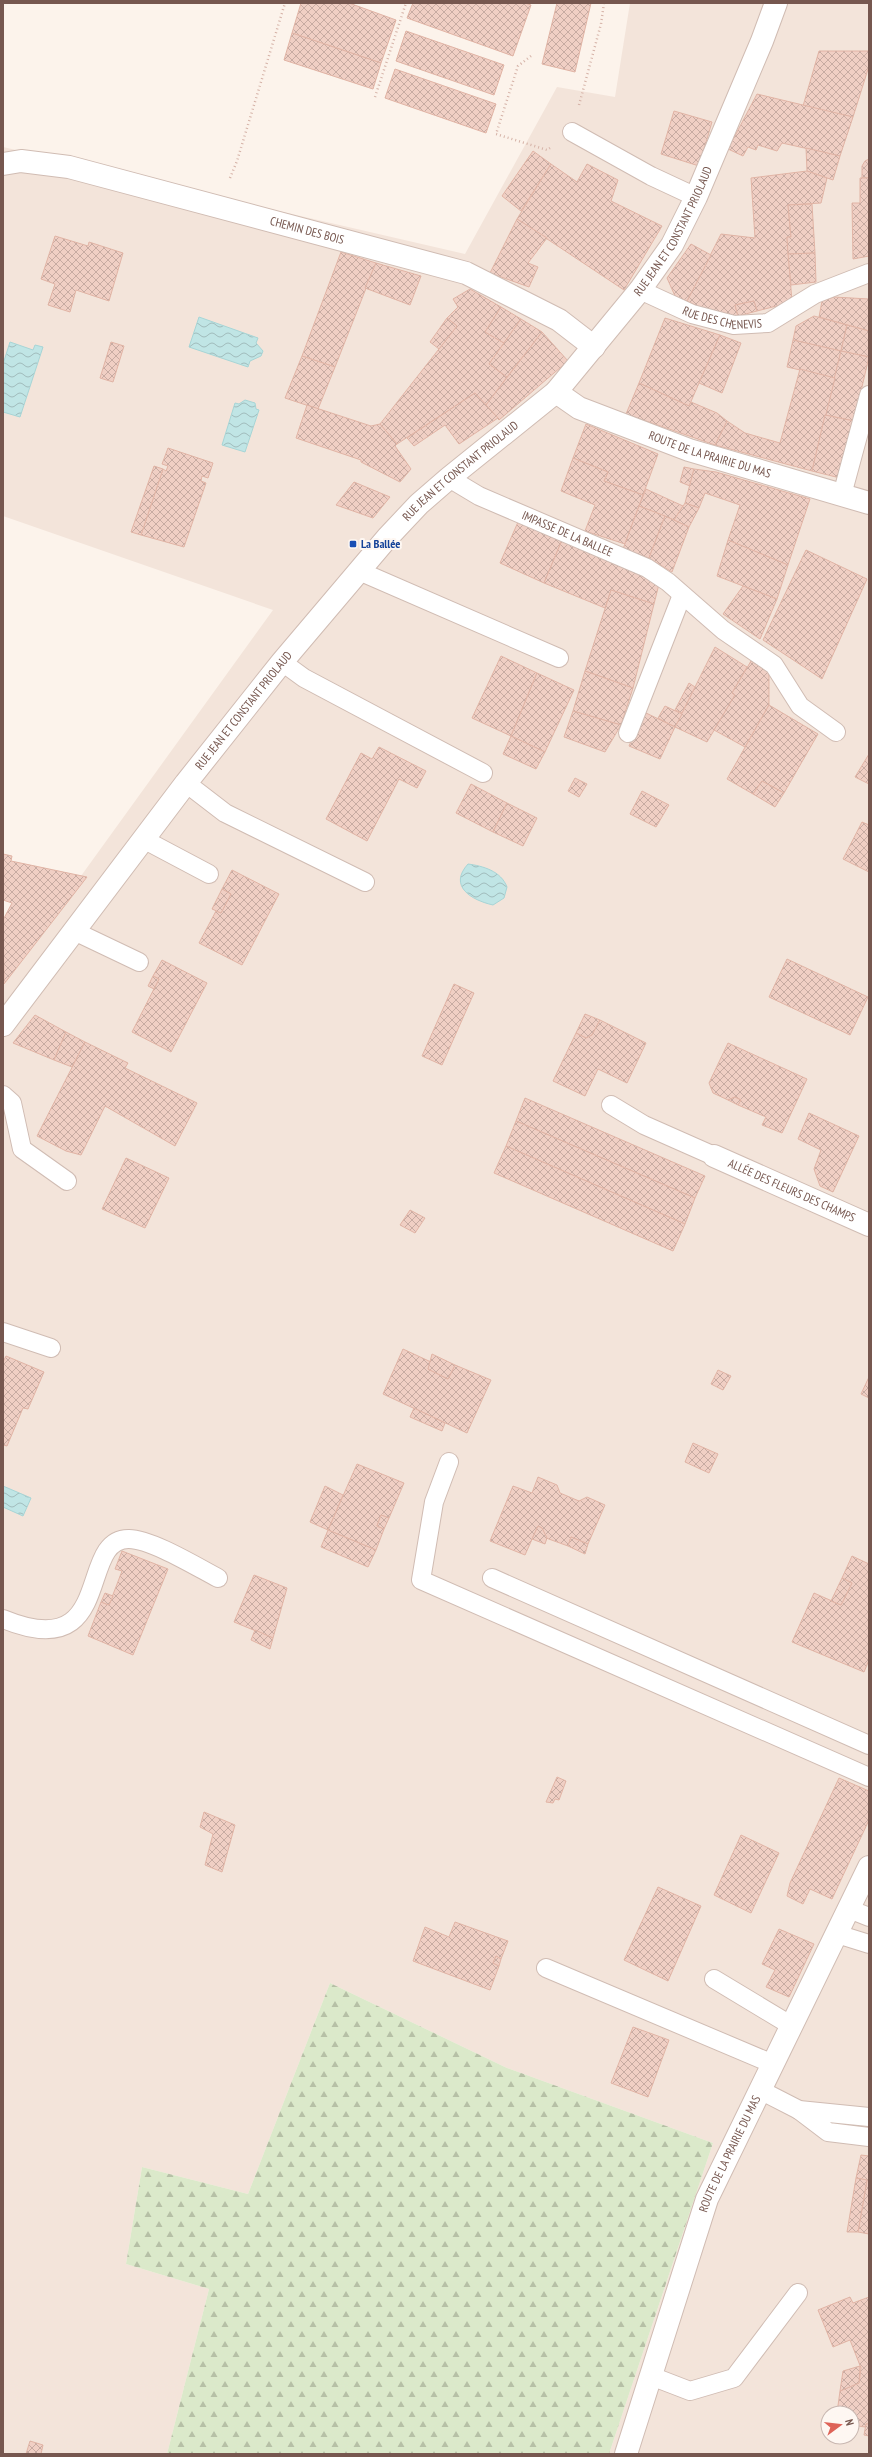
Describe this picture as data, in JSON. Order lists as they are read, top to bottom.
{
  "streets": {
    "street": [
      "CHEMIN DES BOIS",
      "RUE JEAN ET CONSTANT PRIOLAUD",
      "ROUTE DE LA PRAIRIE DU MAS",
      "ALLÉE DES FLEURS DES CHAMPS"
    ],
    "lane": ["RUE DES CHENEVIS", "IMPASSE DE LA BALLEE"]
  },
  "crossings": [
    ["CHEMIN DES BOIS", "RUE JEAN ET CONSTANT PRIOLAUD"],
    ["RUE JEAN ET CONSTANT PRIOLAUD", "RUE DES CHENEVIS"],
    ["RUE JEAN ET CONSTANT PRIOLAUD", "ROUTE DE LA PRAIRIE DU MAS"],
    ["RUE JEAN ET CONSTANT PRIOLAUD", "IMPASSE DE LA BALLEE"]
  ],
  "places": {
    "transit": ["La Ballée"]
  },
  "north": "right"
}
